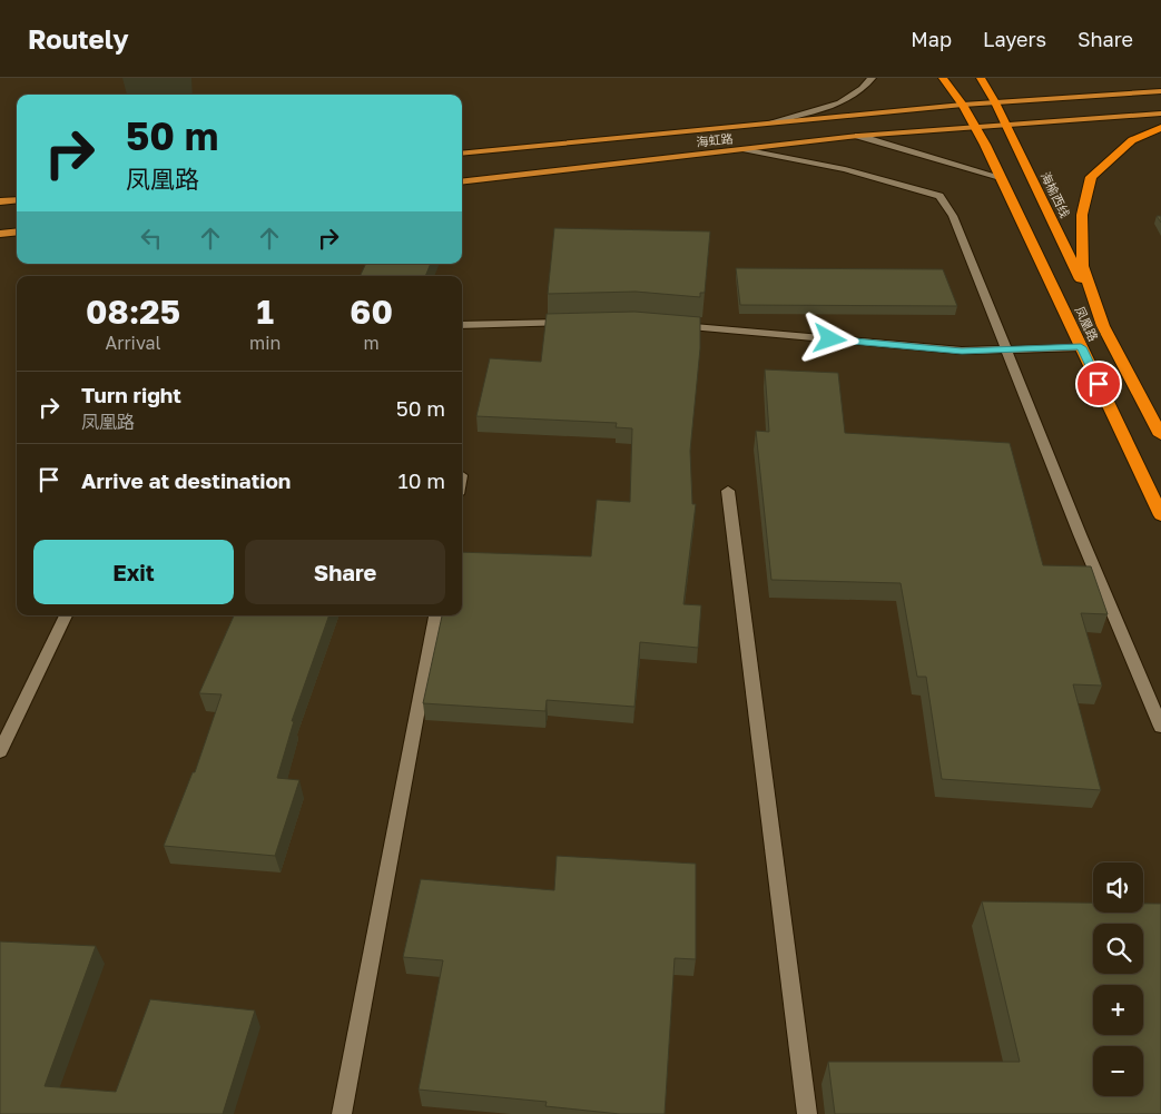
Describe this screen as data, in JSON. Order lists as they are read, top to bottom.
{
  "streets": {
    "highway": ["海榆西线", "凤凰路"],
    "main road": ["海虹路"]
  },
  "crossings": [
    ["海虹路", "凤凰路"],
    ["海榆西线", "凤凰路"]
  ],
  "page": {
    "header": "Routely",
    "nav": ["Map", "Layers", "Share"],
    "turn": ["50 m", "凤凰路"],
    "eta": [
      "08:25",
      "Arrival",
      "1",
      "min",
      "60",
      "m"
    ],
    "list": [
      {
        "name": "Turn right",
        "note": "凤凰路",
        "value": "50 m"
      },
      {
        "name": "Arrive at destination",
        "value": "10 m"
      }
    ],
    "buttons": ["Exit", "Share"],
    "map_buttons": ["+", "−"]
  }
}
